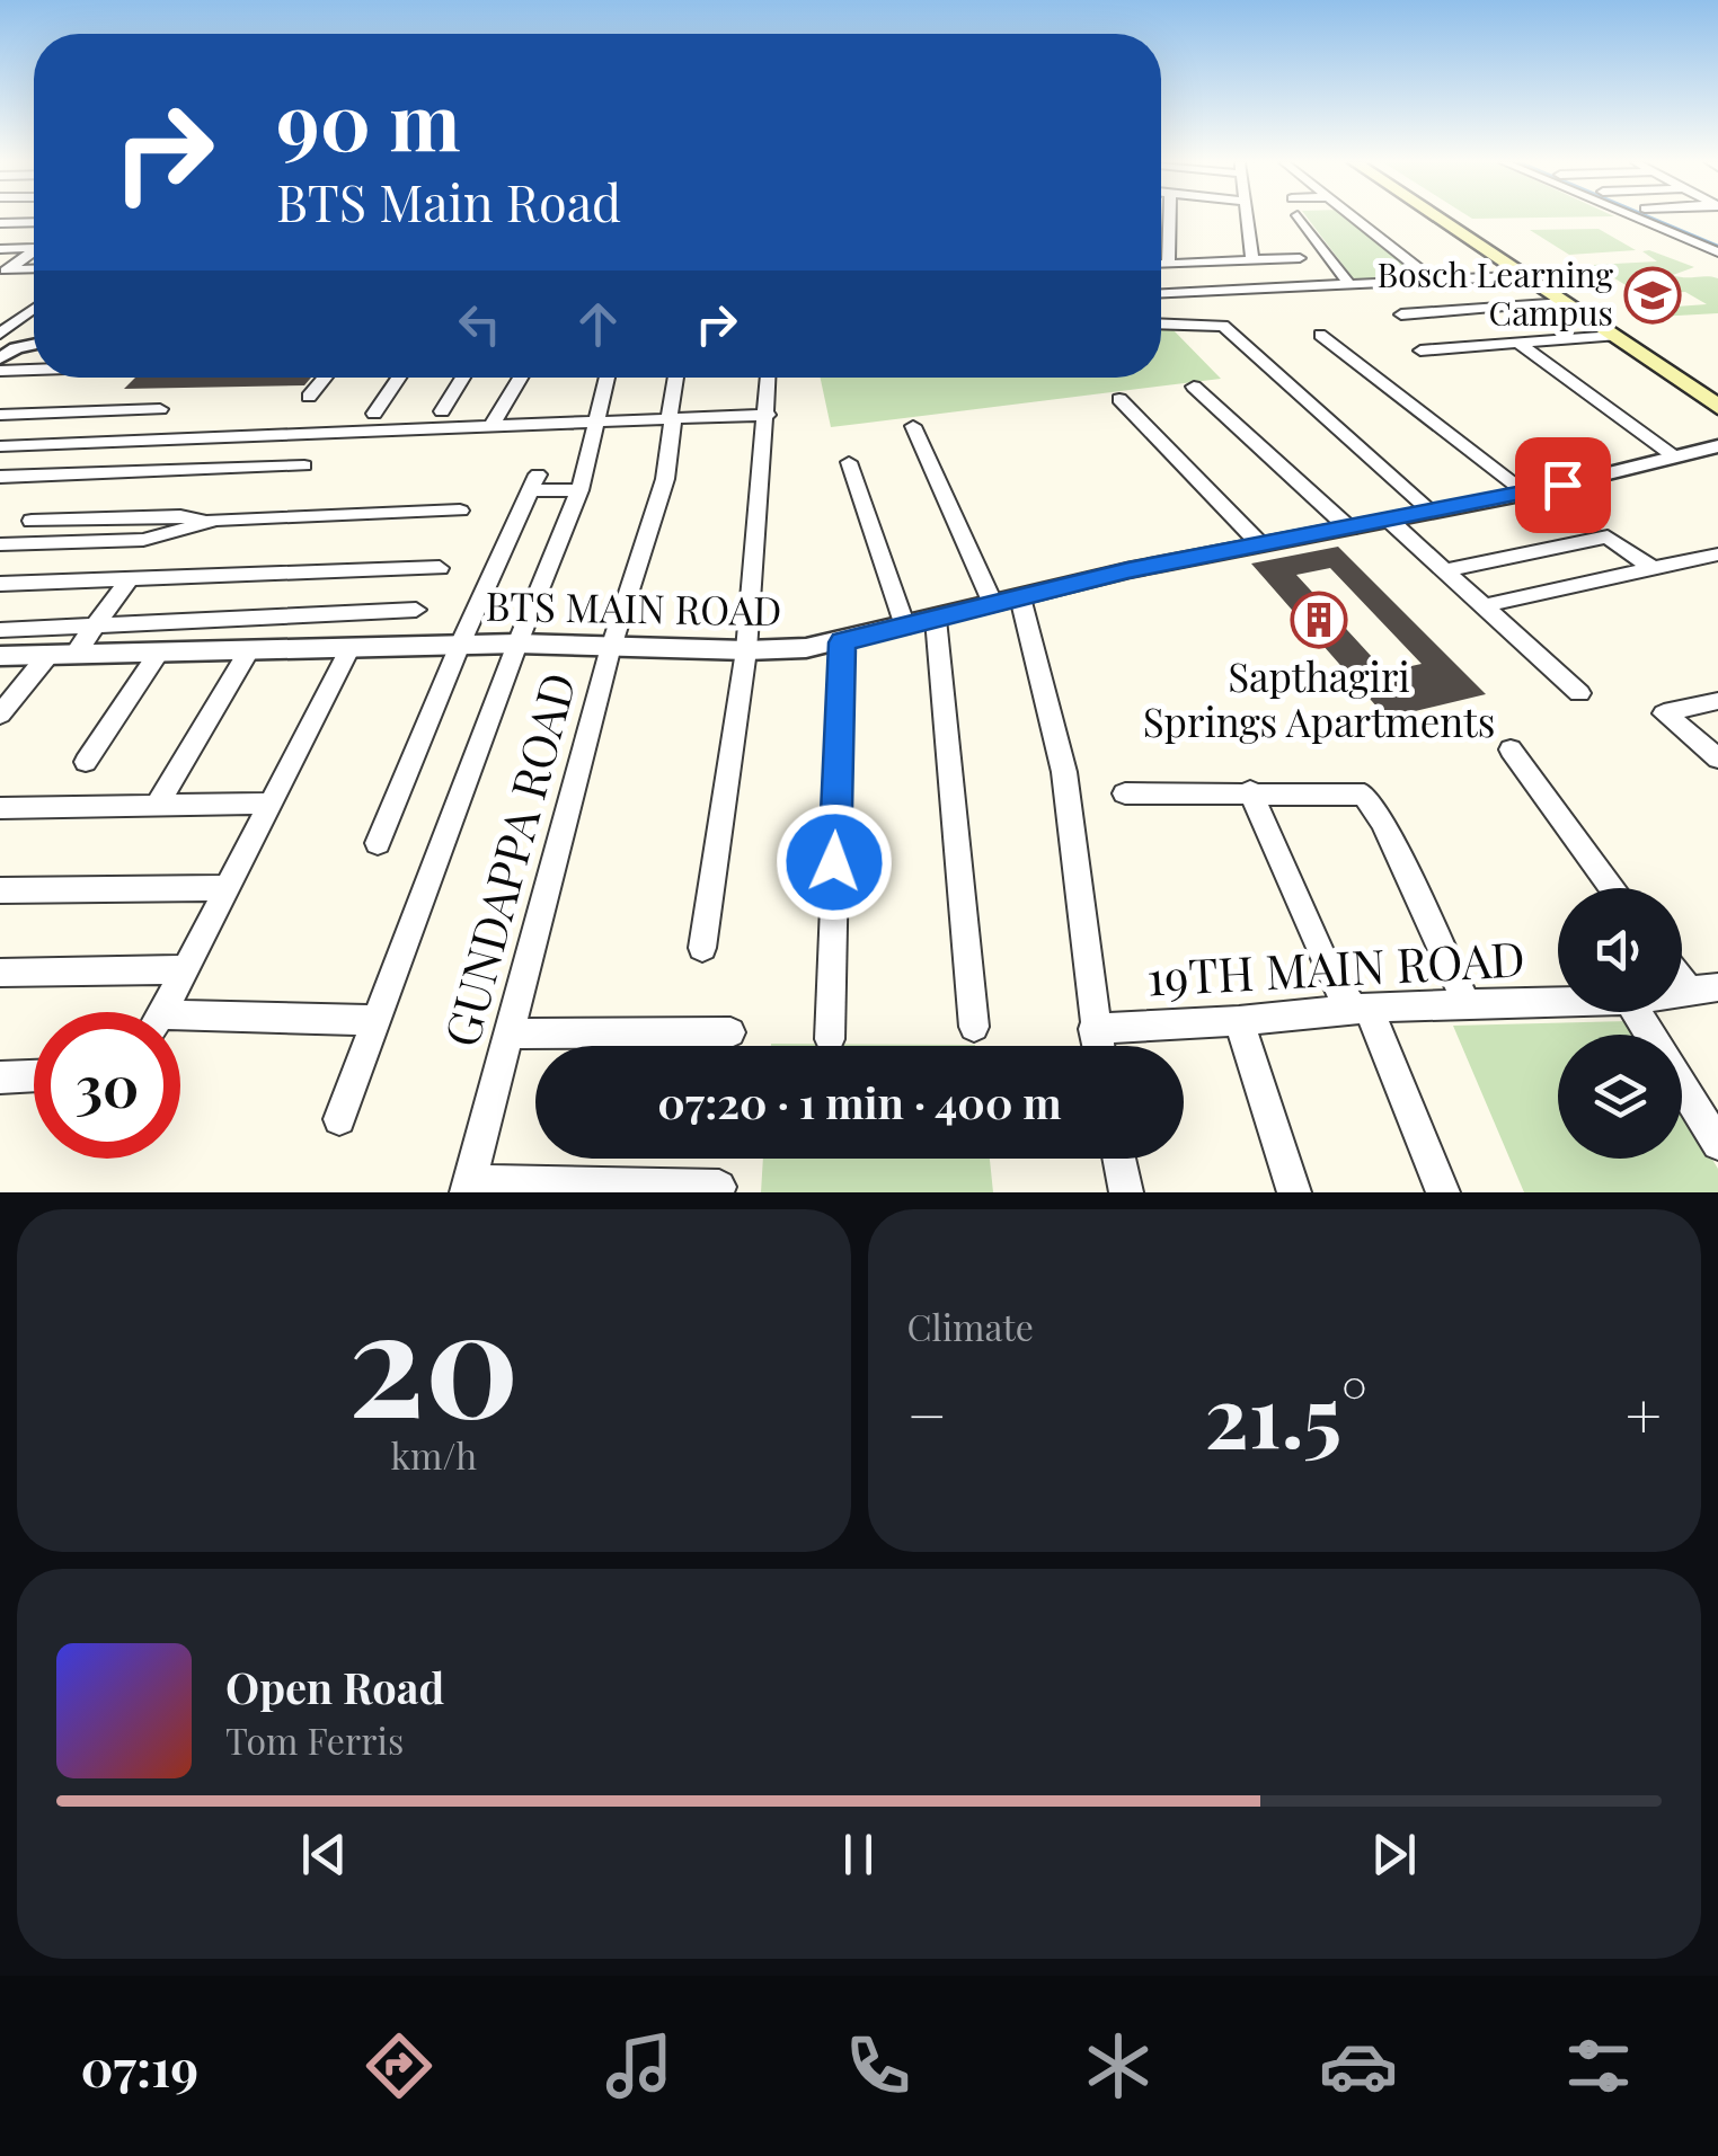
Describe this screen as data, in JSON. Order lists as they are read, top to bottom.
{
  "streets": {
    "street": ["BTS MAIN ROAD", "GUNDAPPA ROAD", "19TH MAIN ROAD"]
  },
  "crossings": [
    ["BTS MAIN ROAD", "GUNDAPPA ROAD"]
  ],
  "places": {
    "school or university": ["Bosch Learning Campus"],
    "building": ["Sapthagiri Springs Apartments"]
  },
  "page": {
    "turn": ["90 m", "BTS Main Road"],
    "limit": "30",
    "trip": "07:20 · 1 min · 400 m",
    "tile": [
      ["20", "km/h"],
      "Climate"
    ],
    "heat": ["−", "21.5°", "+"],
    "song": ["Open Road", "Tom Ferris"],
    "tabs": "07:19"
  }
}
